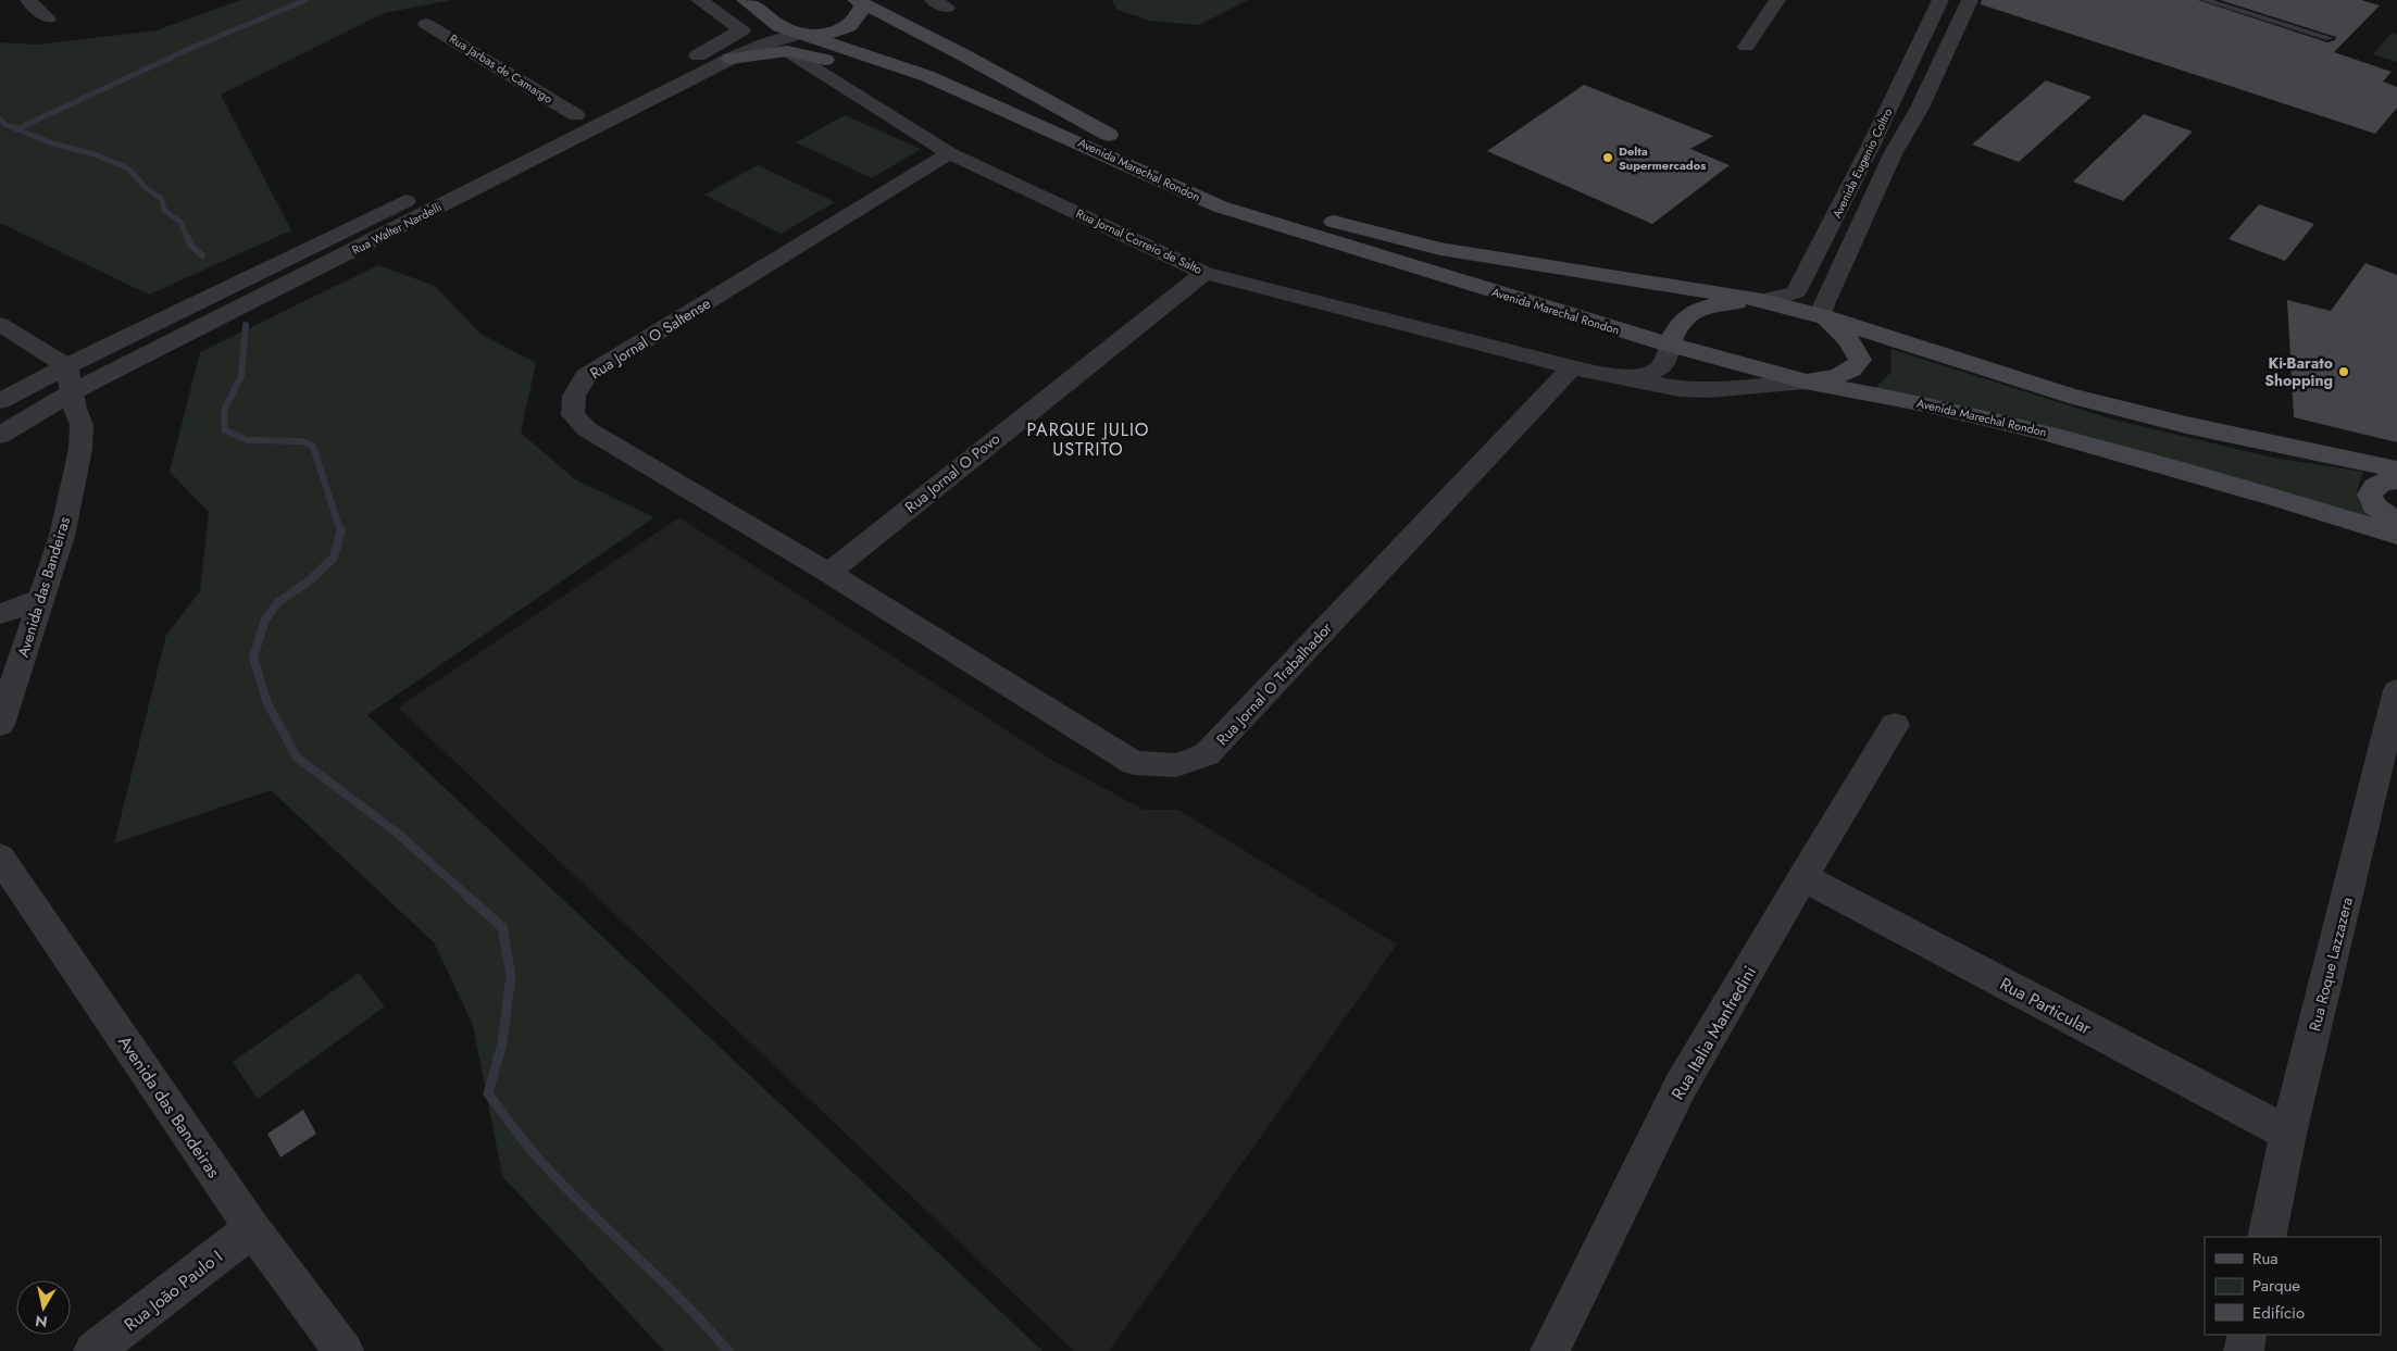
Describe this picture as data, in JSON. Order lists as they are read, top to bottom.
{
  "streets": {
    "main road": ["Avenida Marechal Rondon"],
    "street": [
      "Rua Jarbas de Camargo",
      "Avenida Eugenio Coltro",
      "Rua Walter Nardelli",
      "Rua Jornal Correio de Salto",
      "Rua Jornal O Saltense",
      "Rua Jornal O Povo",
      "Avenida das Bandeiras",
      "Rua Jornal O Trabalhador",
      "Rua Roque Lazzazera",
      "Rua Particular",
      "Rua Italia Manfredini",
      "Rua João Paulo I"
    ]
  },
  "crossings": [
    ["Rua Jarbas de Camargo", "Rua Walter Nardelli"],
    ["Avenida Eugenio Coltro", "Avenida Marechal Rondon"],
    ["Avenida Marechal Rondon", "Rua Walter Nardelli"],
    ["Avenida Marechal Rondon", "Rua Jornal Correio de Salto"],
    ["Rua Walter Nardelli", "Rua Jornal Correio de Salto"],
    ["Rua Walter Nardelli", "Avenida das Bandeiras"],
    ["Rua Jornal Correio de Salto", "Rua Jornal O Saltense"],
    ["Rua Jornal Correio de Salto", "Rua Jornal O Povo"],
    ["Rua Jornal Correio de Salto", "Rua Jornal O Trabalhador"],
    ["Rua Jornal O Saltense", "Rua Jornal O Povo"],
    ["Rua Jornal O Saltense", "Rua Jornal O Trabalhador"],
    ["Rua Jornal O Povo", "Rua Jornal O Trabalhador"],
    ["Avenida das Bandeiras", "Rua João Paulo I"],
    ["Rua Roque Lazzazera", "Rua Particular"],
    ["Rua Particular", "Rua Italia Manfredini"]
  ],
  "districts": ["PARQUE JULIO USTRITO"],
  "places": ["Delta Supermercados", "Ki-Barato Shopping"],
  "legend": ["Rua", "Parque", "Edifício"],
  "north": "bottom"
}
